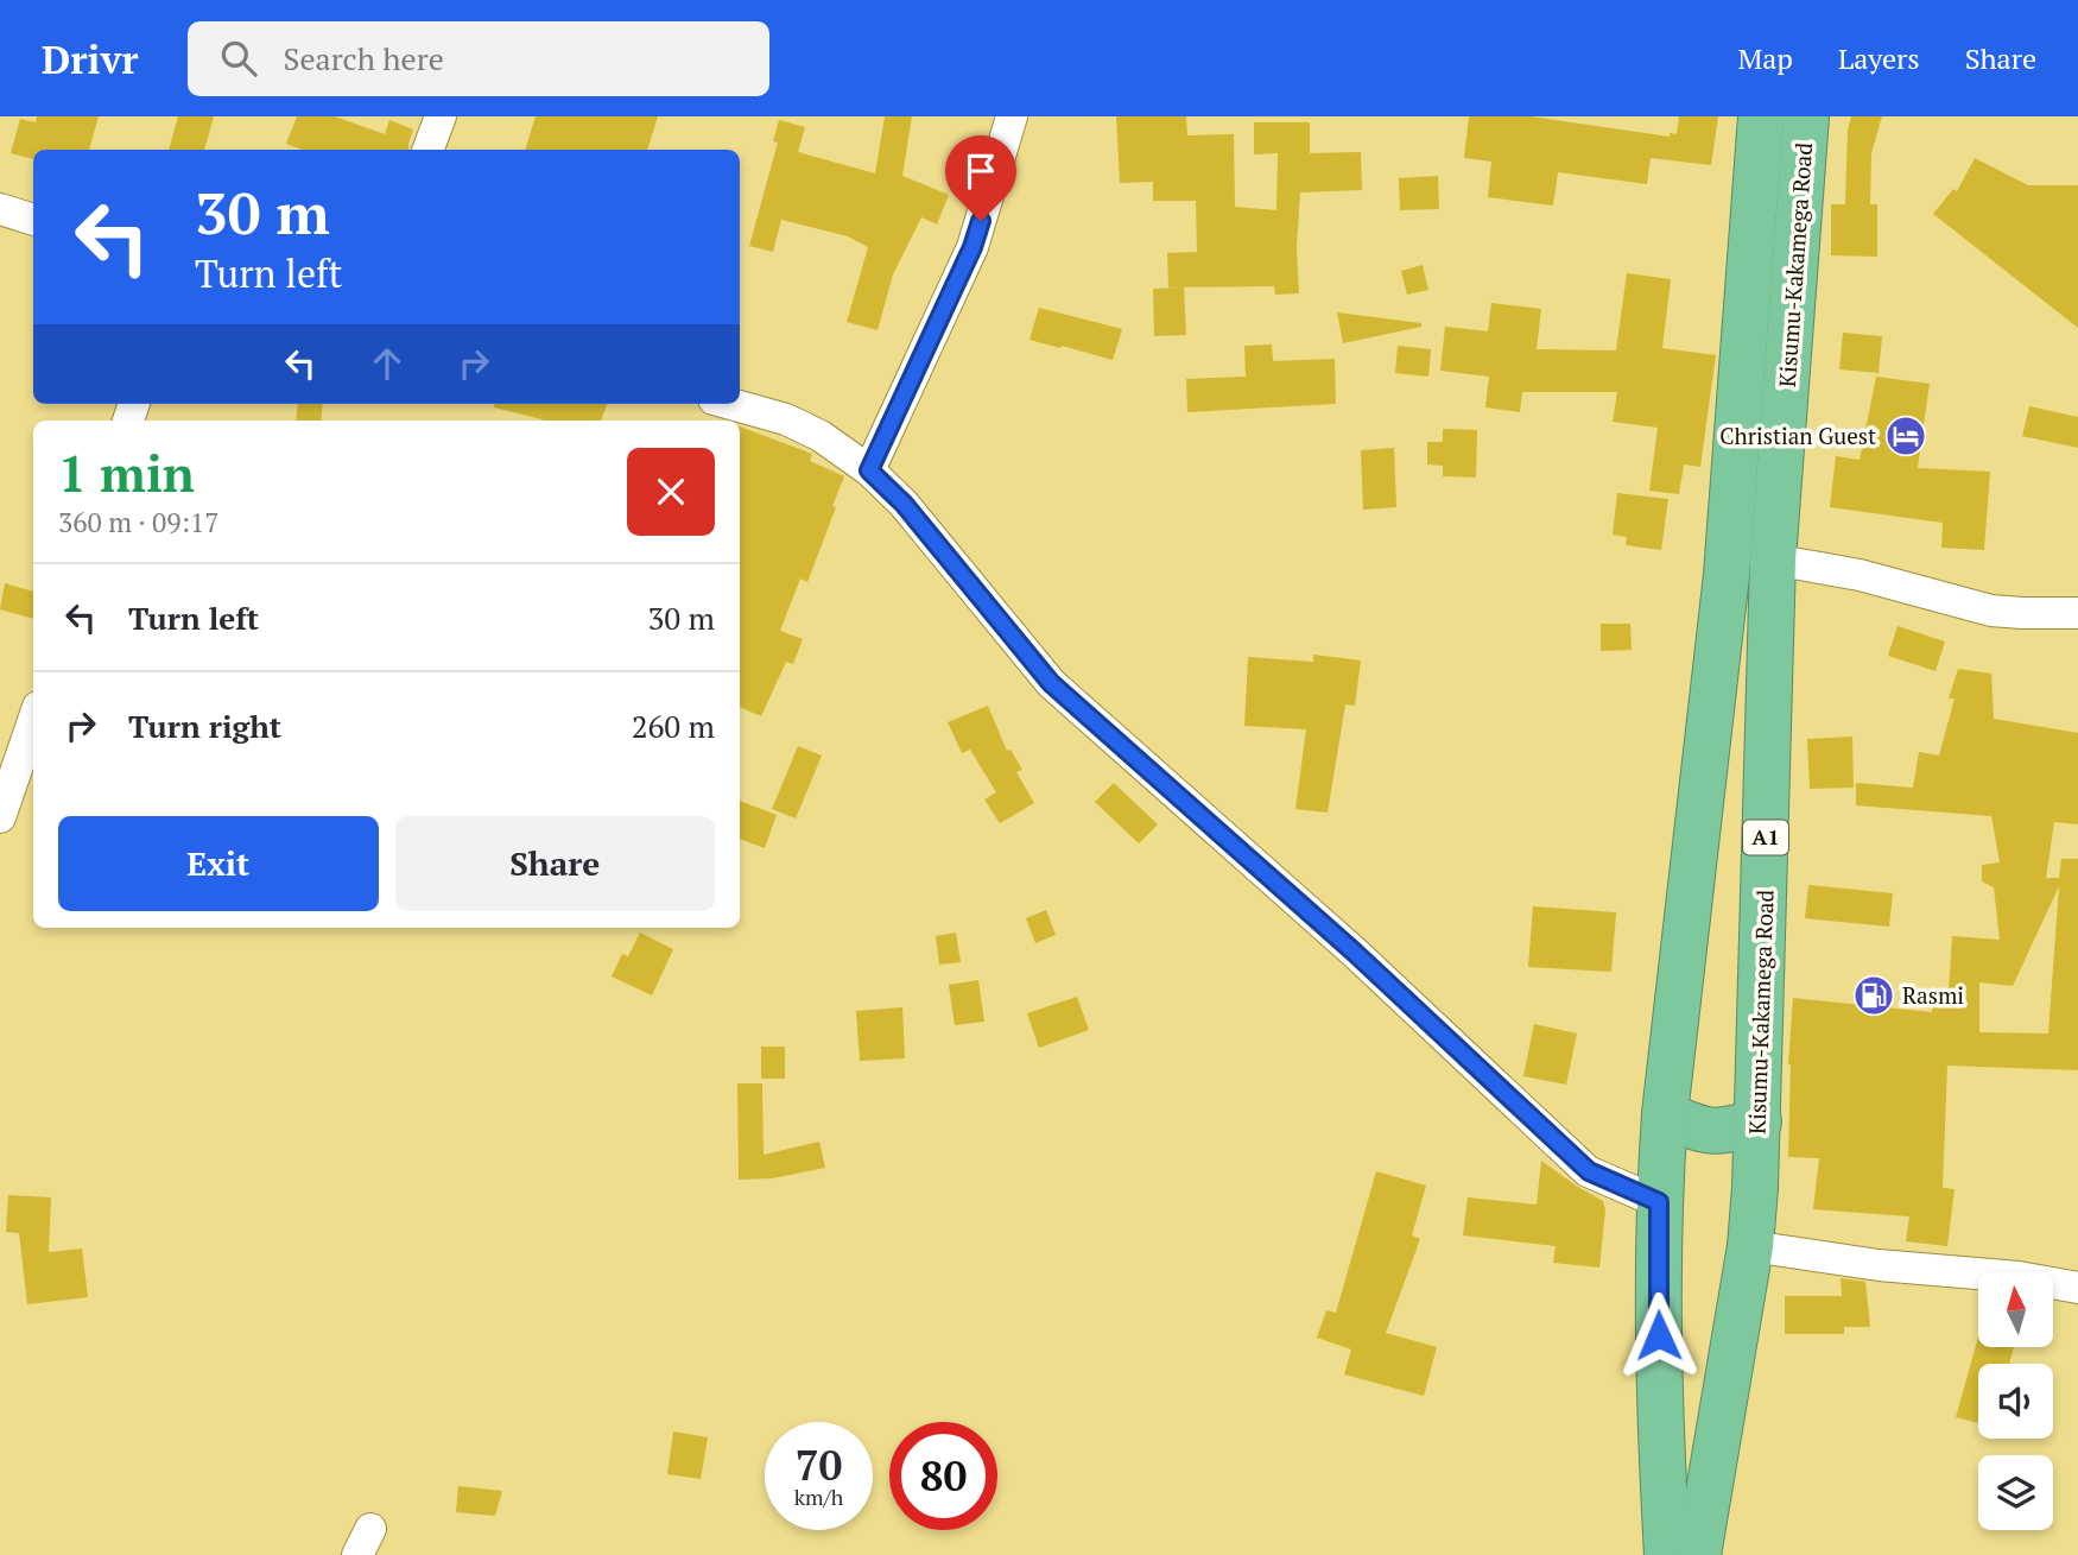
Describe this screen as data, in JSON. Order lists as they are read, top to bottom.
{
  "streets": {
    "highway": ["Kisumu-Kakamega Road", "A1"]
  },
  "places": {
    "hotel": ["Christian Guest"],
    "fuel station": ["Rasmi"]
  },
  "north": "top",
  "page": {
    "header": "Drivr",
    "search": "Search here",
    "nav": ["Map", "Layers", "Share"],
    "turn": ["30 m", "Turn left"],
    "heading": ["1 min", "360 m · 09:17"],
    "list": [
      {
        "name": "Turn left",
        "value": "30 m"
      },
      {
        "name": "Turn right",
        "value": "260 m"
      }
    ],
    "buttons": ["Exit", "Share"],
    "speed": "70 km/h",
    "limit": "80"
  }
}
